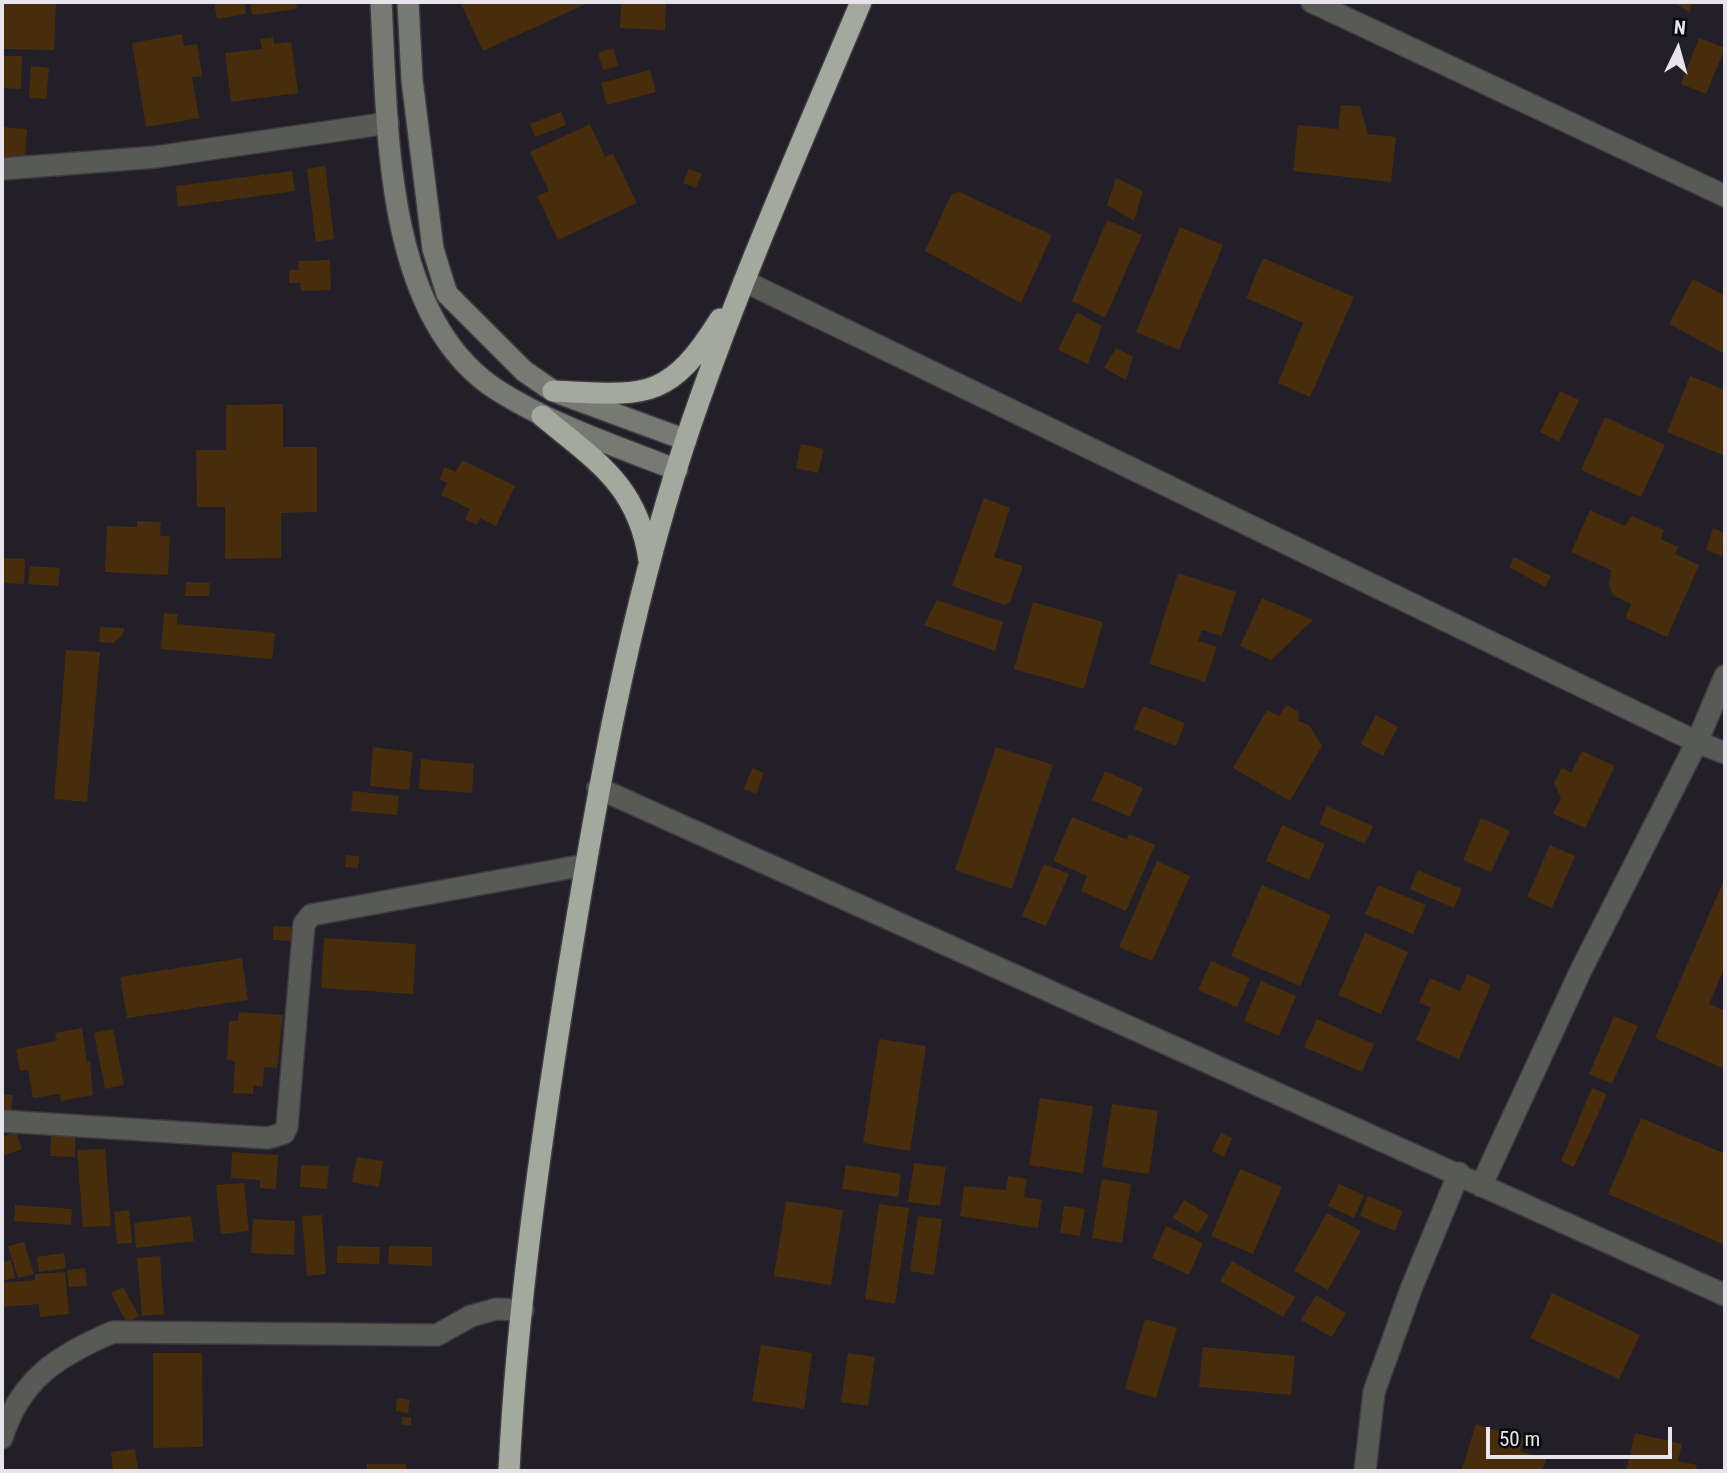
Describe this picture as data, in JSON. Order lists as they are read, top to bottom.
{
  "scale_bar": "50 m",
  "north": "top"
}
